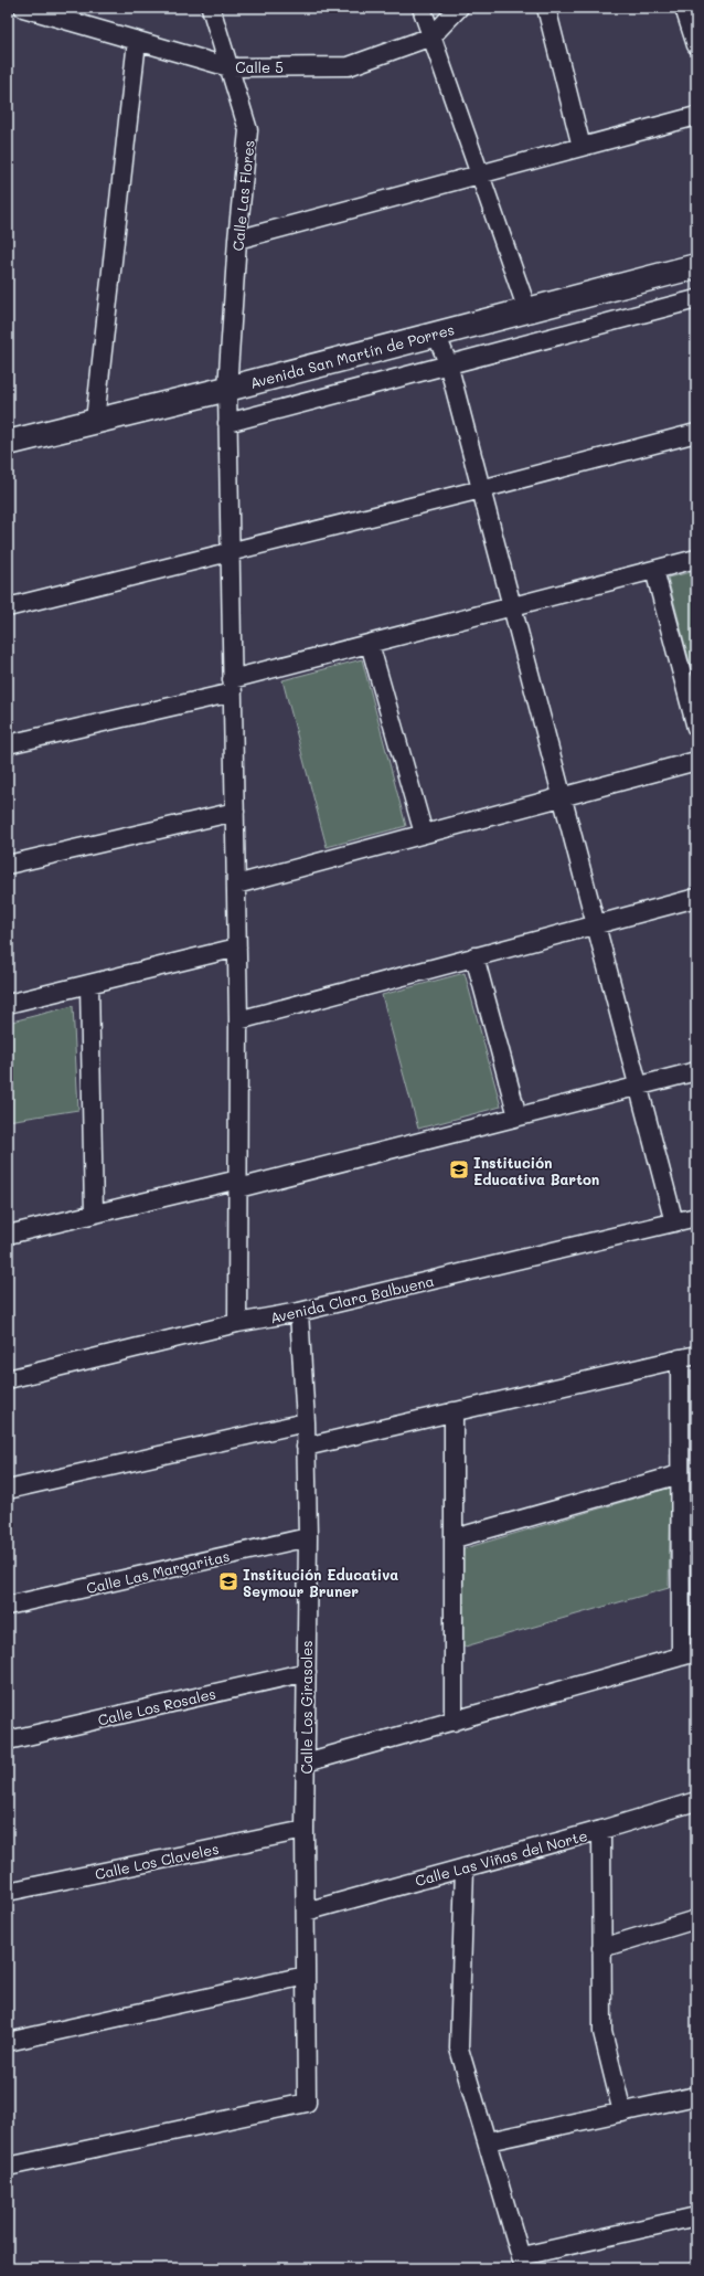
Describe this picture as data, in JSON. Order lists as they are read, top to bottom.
{
  "streets": {
    "street": [
      "Calle 5",
      "Calle Las Flores",
      "Avenida San Martín de Porres",
      "Avenida Clara Balbuena",
      "Calle Las Margaritas",
      "Calle Los Rosales",
      "Calle Los Girasoles",
      "Calle Las Viñas del Norte",
      "Calle Los Claveles"
    ]
  },
  "crossings": [
    ["Calle 5", "Calle Las Flores"],
    ["Calle Las Flores", "Avenida San Martín de Porres"],
    ["Calle Las Flores", "Avenida Clara Balbuena"],
    ["Avenida Clara Balbuena", "Calle Los Girasoles"],
    ["Calle Las Margaritas", "Calle Los Girasoles"],
    ["Calle Los Rosales", "Calle Los Girasoles"],
    ["Calle Los Girasoles", "Calle Las Viñas del Norte"],
    ["Calle Los Girasoles", "Calle Los Claveles"]
  ],
  "places": {
    "school or university": ["Institución Educativa Barton", "Institución Educativa Seymour Bruner"]
  }
}
